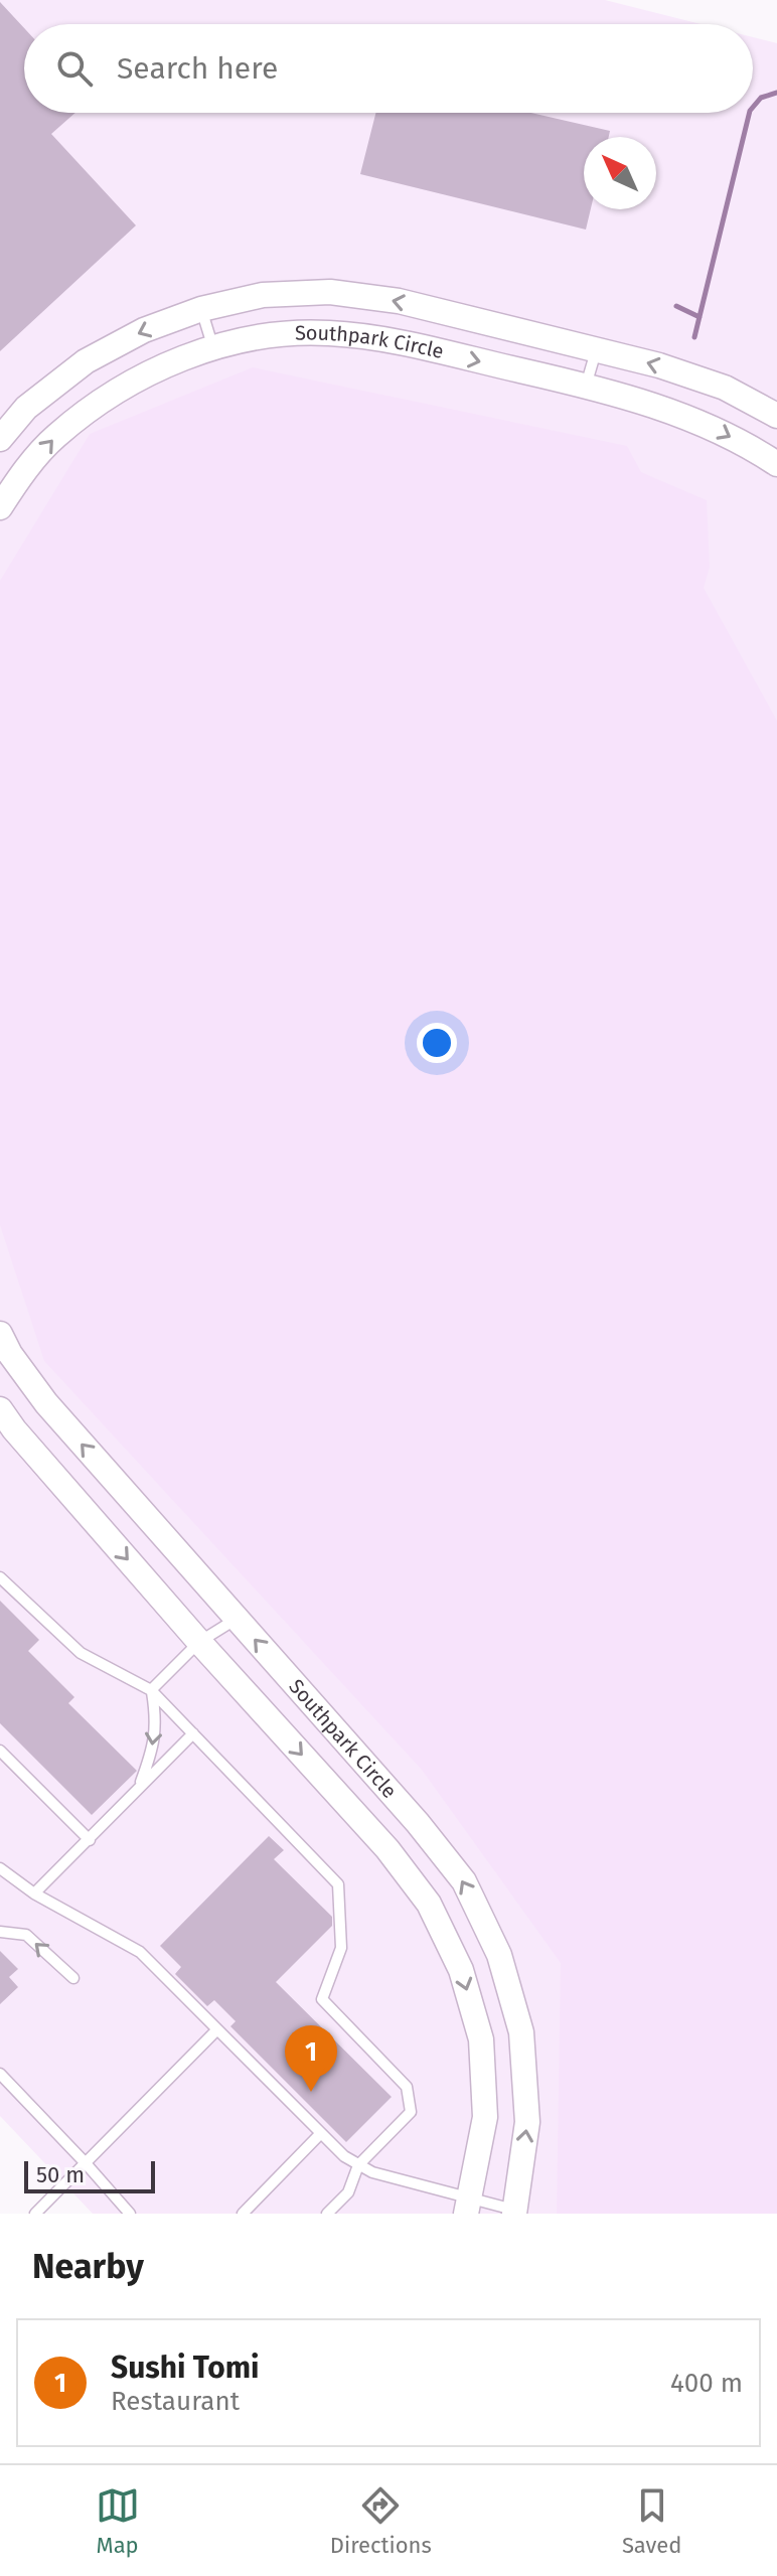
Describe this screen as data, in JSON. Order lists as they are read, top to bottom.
{
  "streets": {
    "street": ["Southpark Circle"]
  },
  "scale_bar": "50 m",
  "north": "top left",
  "page": {
    "search": "Search here",
    "pins": "1",
    "scale": "50 m",
    "heading": "Nearby",
    "list": [
      {
        "mark": "1",
        "name": "Sushi Tomi",
        "note": "Restaurant",
        "value": "400 m"
      }
    ],
    "nav": ["Map", "Directions", "Saved"]
  }
}
